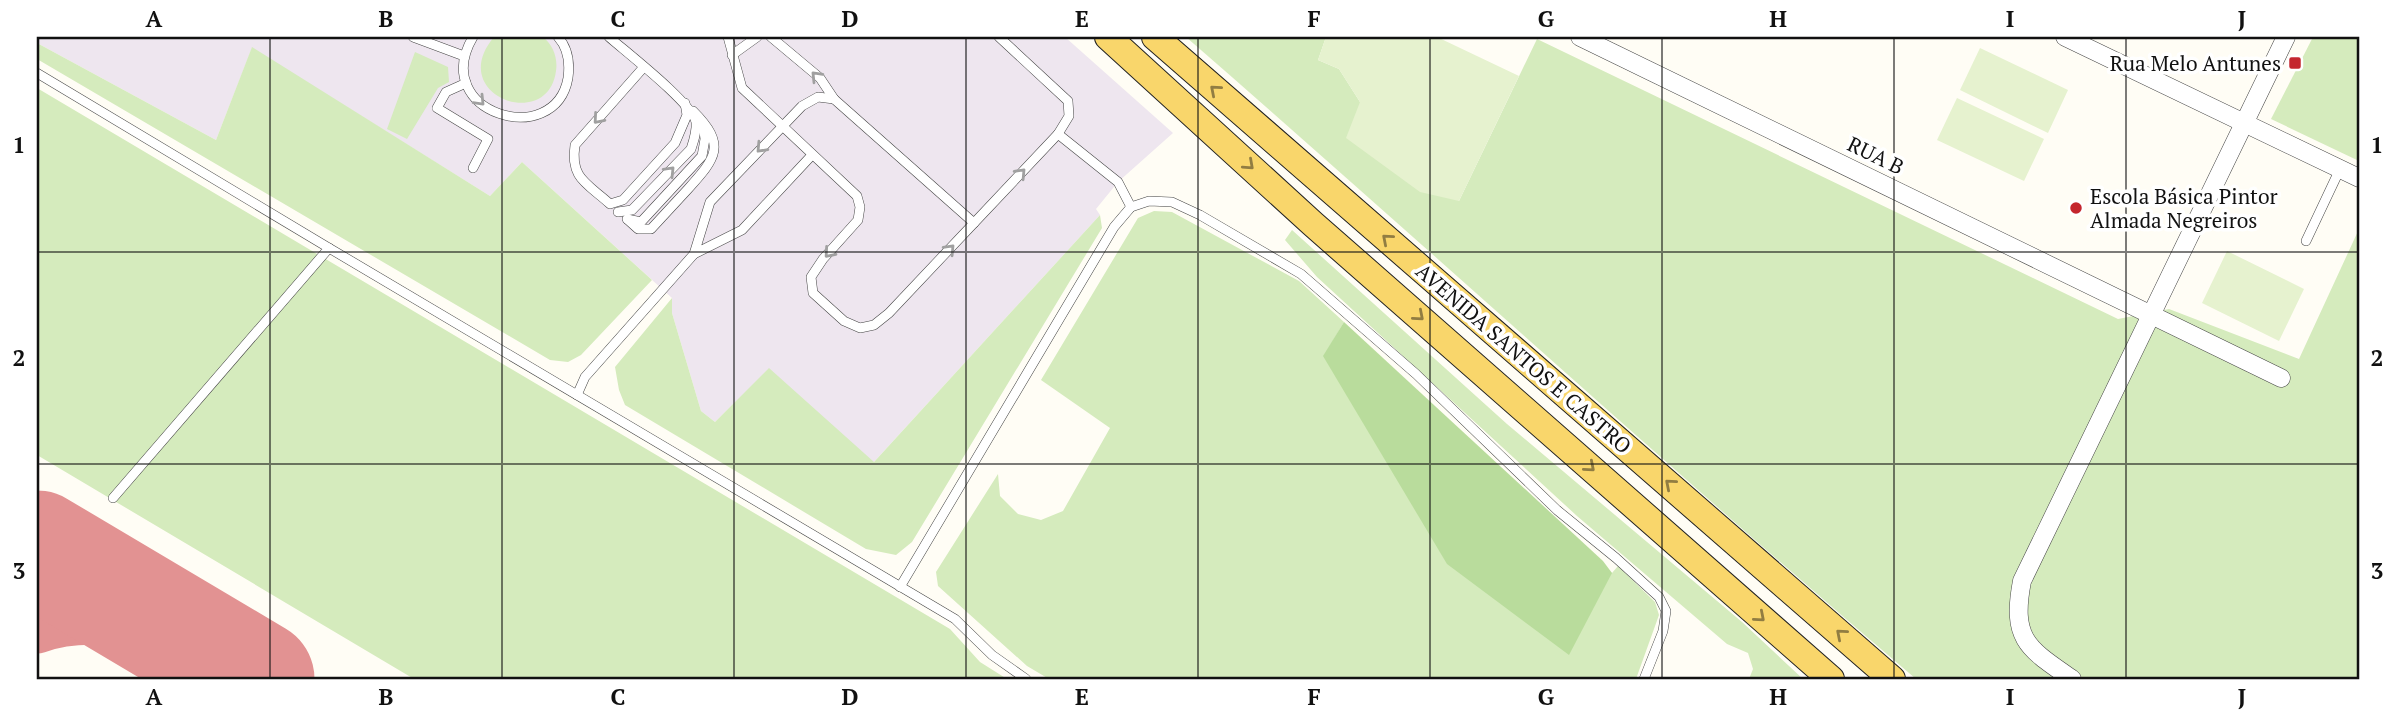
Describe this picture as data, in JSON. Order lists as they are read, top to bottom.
{
  "streets": {
    "main road": ["AVENIDA SANTOS E CASTRO"],
    "street": ["RUA B"]
  },
  "places": {
    "transit": ["Rua Melo Antunes"],
    "other": ["Escola Básica Pintor Almada Negreiros"]
  },
  "grid": {
    "columns": [
      "A",
      "B",
      "C",
      "D",
      "E",
      "F",
      "G",
      "H",
      "I",
      "J"
    ],
    "rows": ["1", "2", "3"]
  }
}
